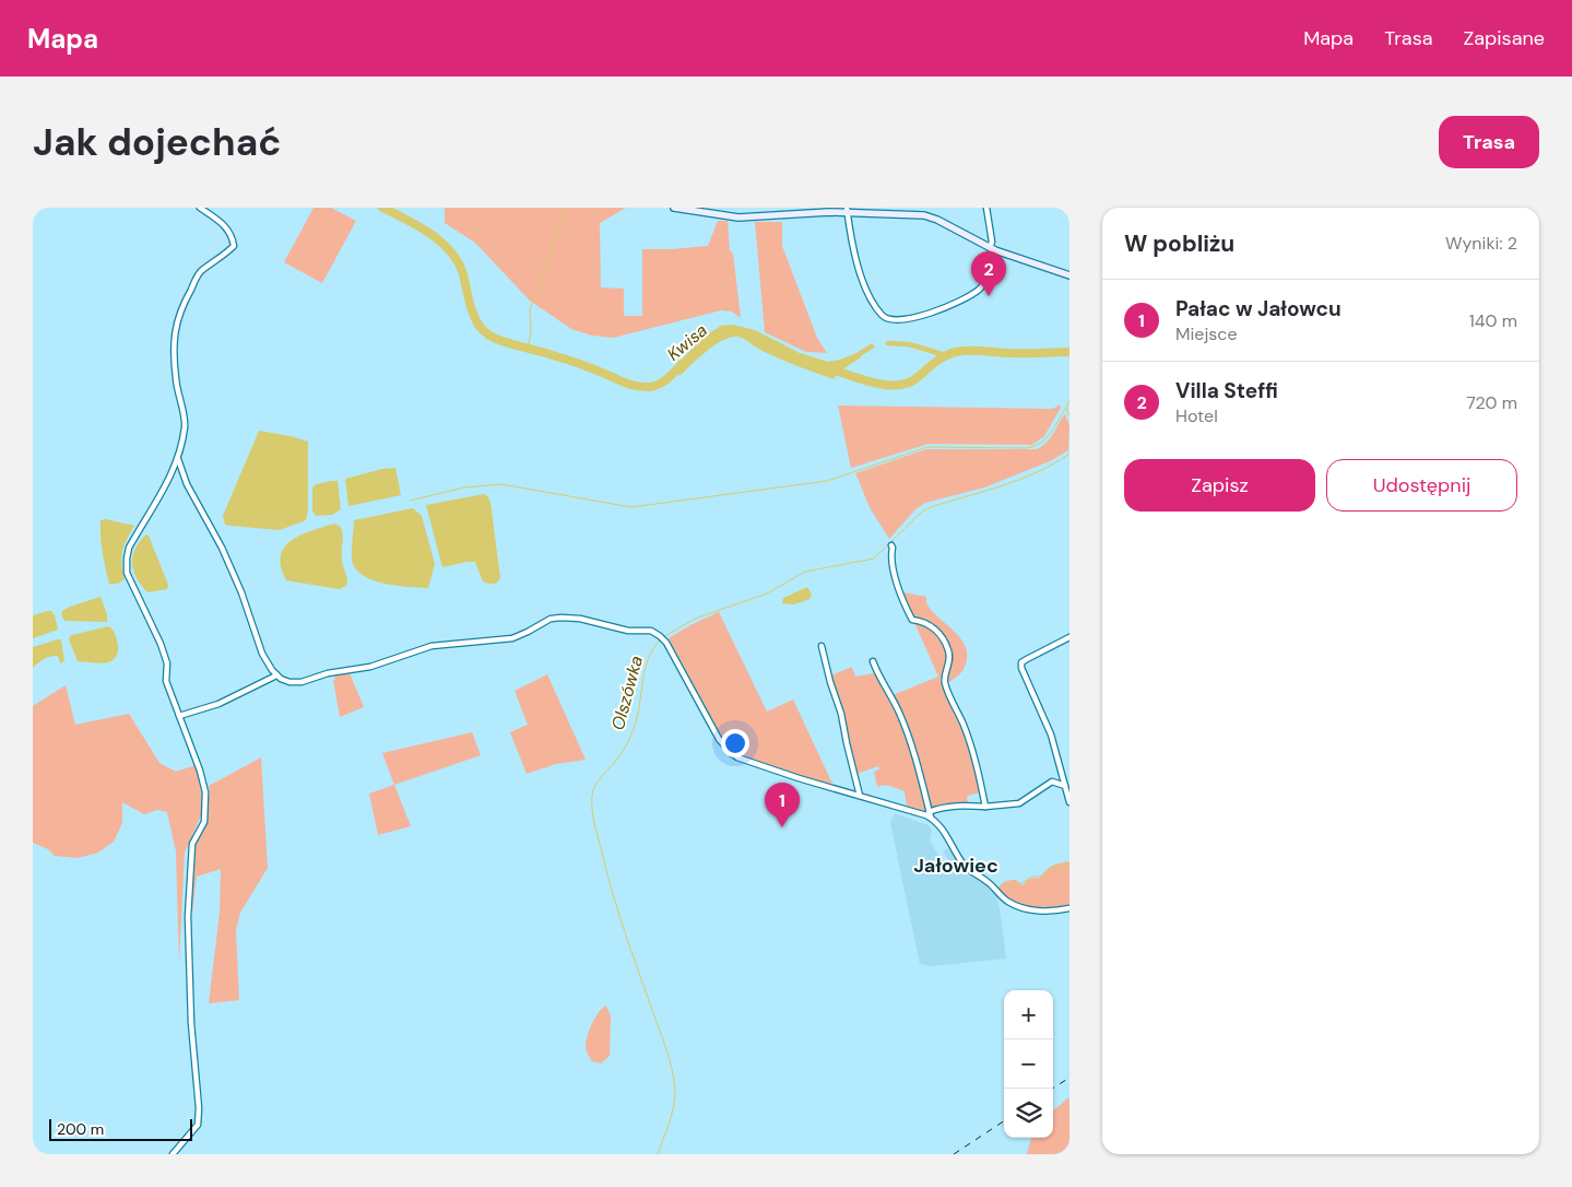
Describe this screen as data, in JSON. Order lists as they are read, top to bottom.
{
  "districts": ["Jałowiec"],
  "water": ["Kwisa", "Olszówka"],
  "scale_bar": "200 m",
  "page": {
    "header": "Mapa",
    "nav": ["Mapa", "Trasa", "Zapisane"],
    "buttons": [
      "Trasa",
      ["Zapisz", "Udostępnij"]
    ],
    "title": "Jak dojechać",
    "heading": ["W pobliżu", "Wyniki: 2"],
    "pins": ["2", "1"],
    "list": [
      {
        "mark": "1",
        "name": "Pałac w Jałowcu",
        "note": "Miejsce",
        "value": "140 m"
      },
      {
        "mark": "2",
        "name": "Villa Steffi",
        "note": "Hotel",
        "value": "720 m"
      }
    ],
    "map_buttons": ["+", "−"],
    "scale": "200 m"
  }
}
